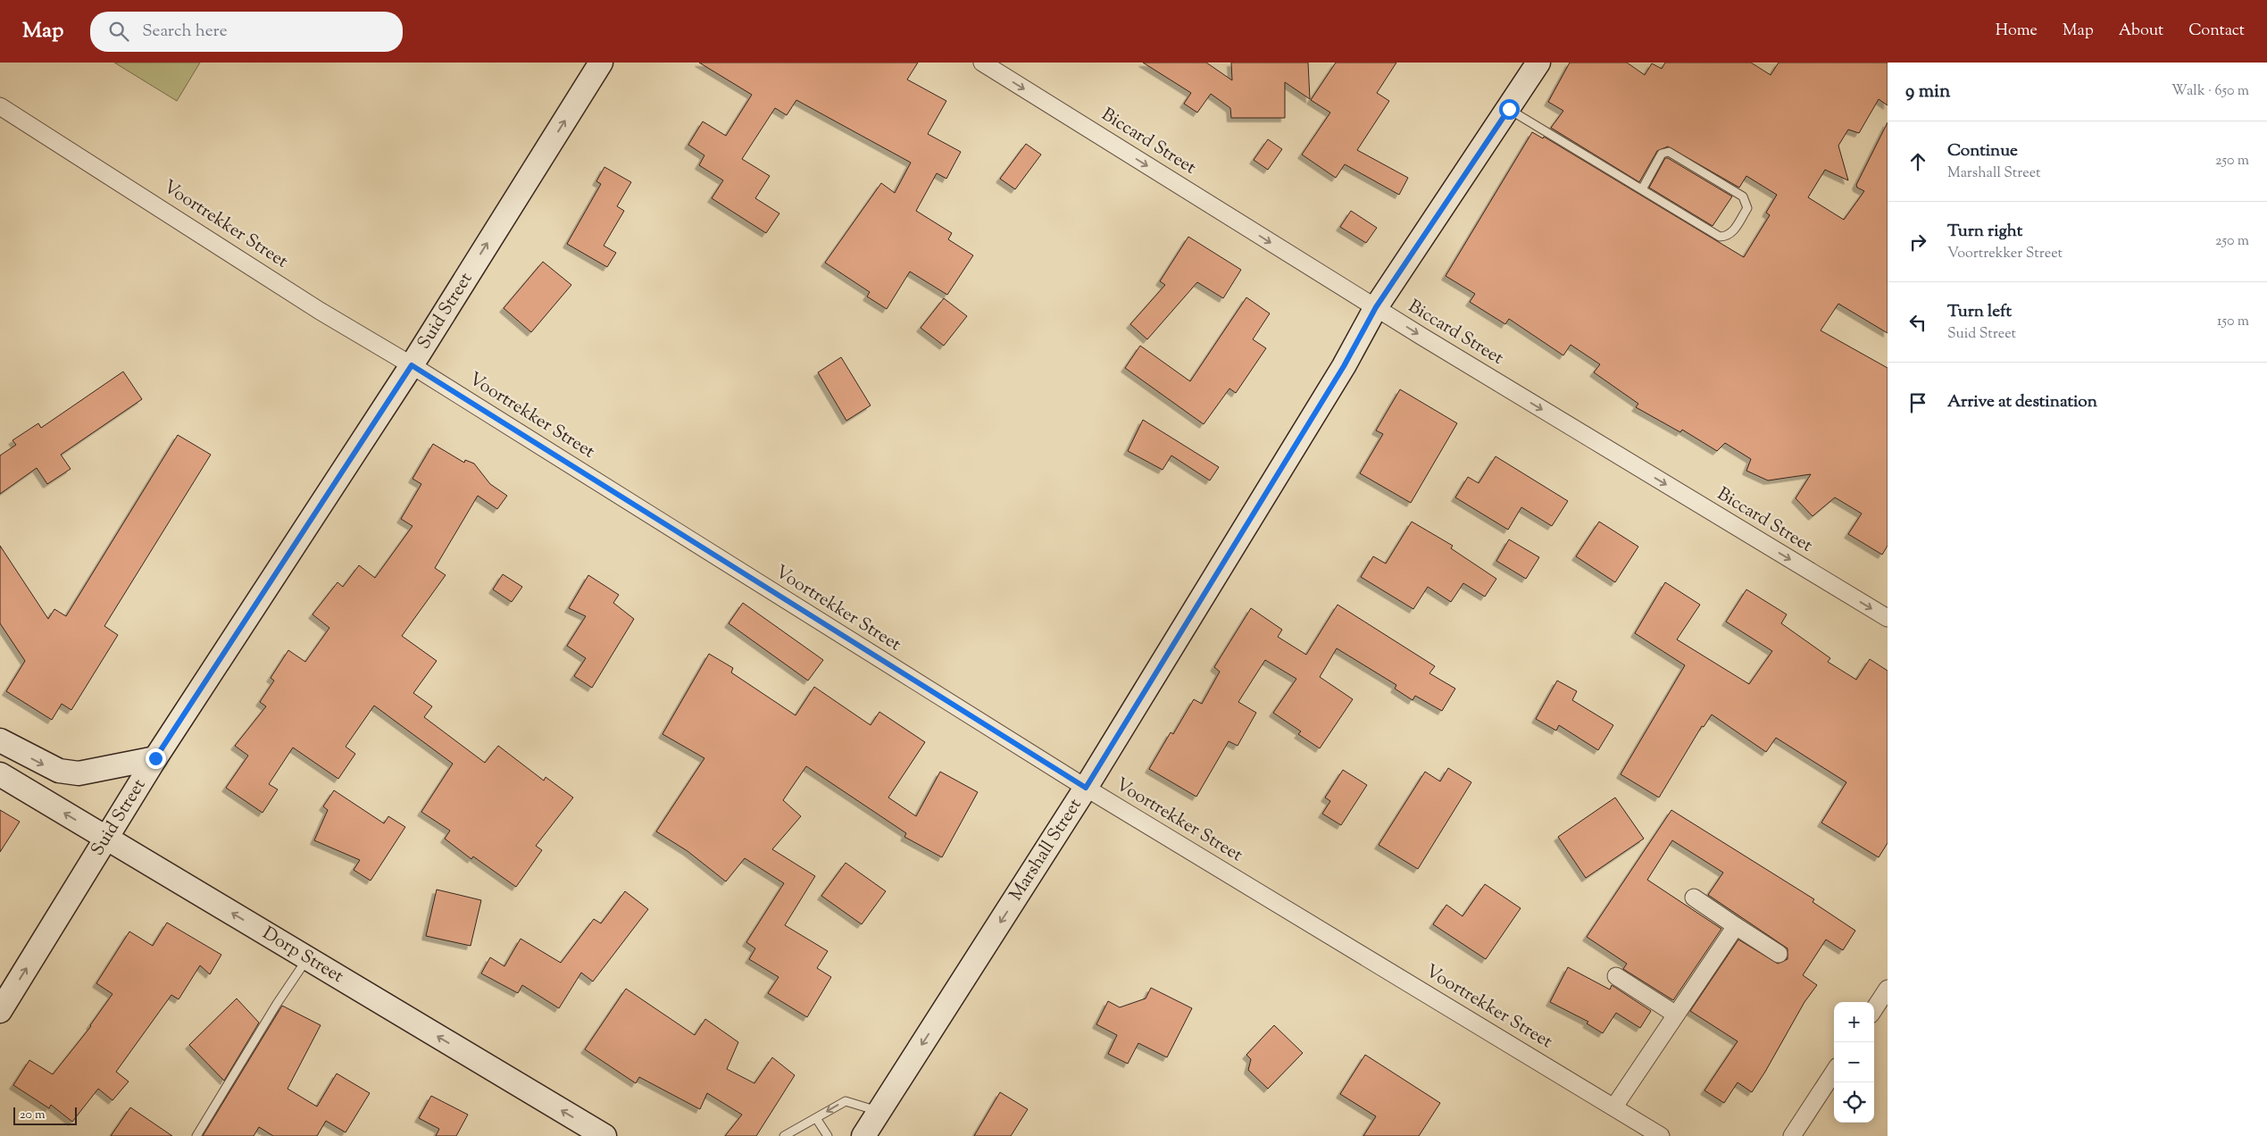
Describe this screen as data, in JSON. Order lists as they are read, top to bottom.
{
  "streets": {
    "street": [
      "Biccard Street",
      "Voortrekker Street",
      "Suid Street",
      "Marshall Street",
      "Dorp Street"
    ]
  },
  "crossings": [
    ["Biccard Street", "Marshall Street"],
    ["Voortrekker Street", "Suid Street"],
    ["Voortrekker Street", "Marshall Street"],
    ["Suid Street", "Dorp Street"]
  ],
  "one_way": ["Biccard Street", "Suid Street", "Dorp Street"],
  "scale_bar": "20 m",
  "page": {
    "header": "Map",
    "search": "Search here",
    "nav": [
      "Home",
      "Map",
      "About",
      "Contact"
    ],
    "heading": ["9 min", "Walk · 650 m"],
    "list": [
      ["Continue", "Marshall Street", "250 m"],
      ["Turn right", "Voortrekker Street", "250 m"],
      ["Turn left", "Suid Street", "150 m"],
      "Arrive at destination"
    ],
    "map_buttons": ["+", "−"],
    "scale": "20 m"
  }
}
